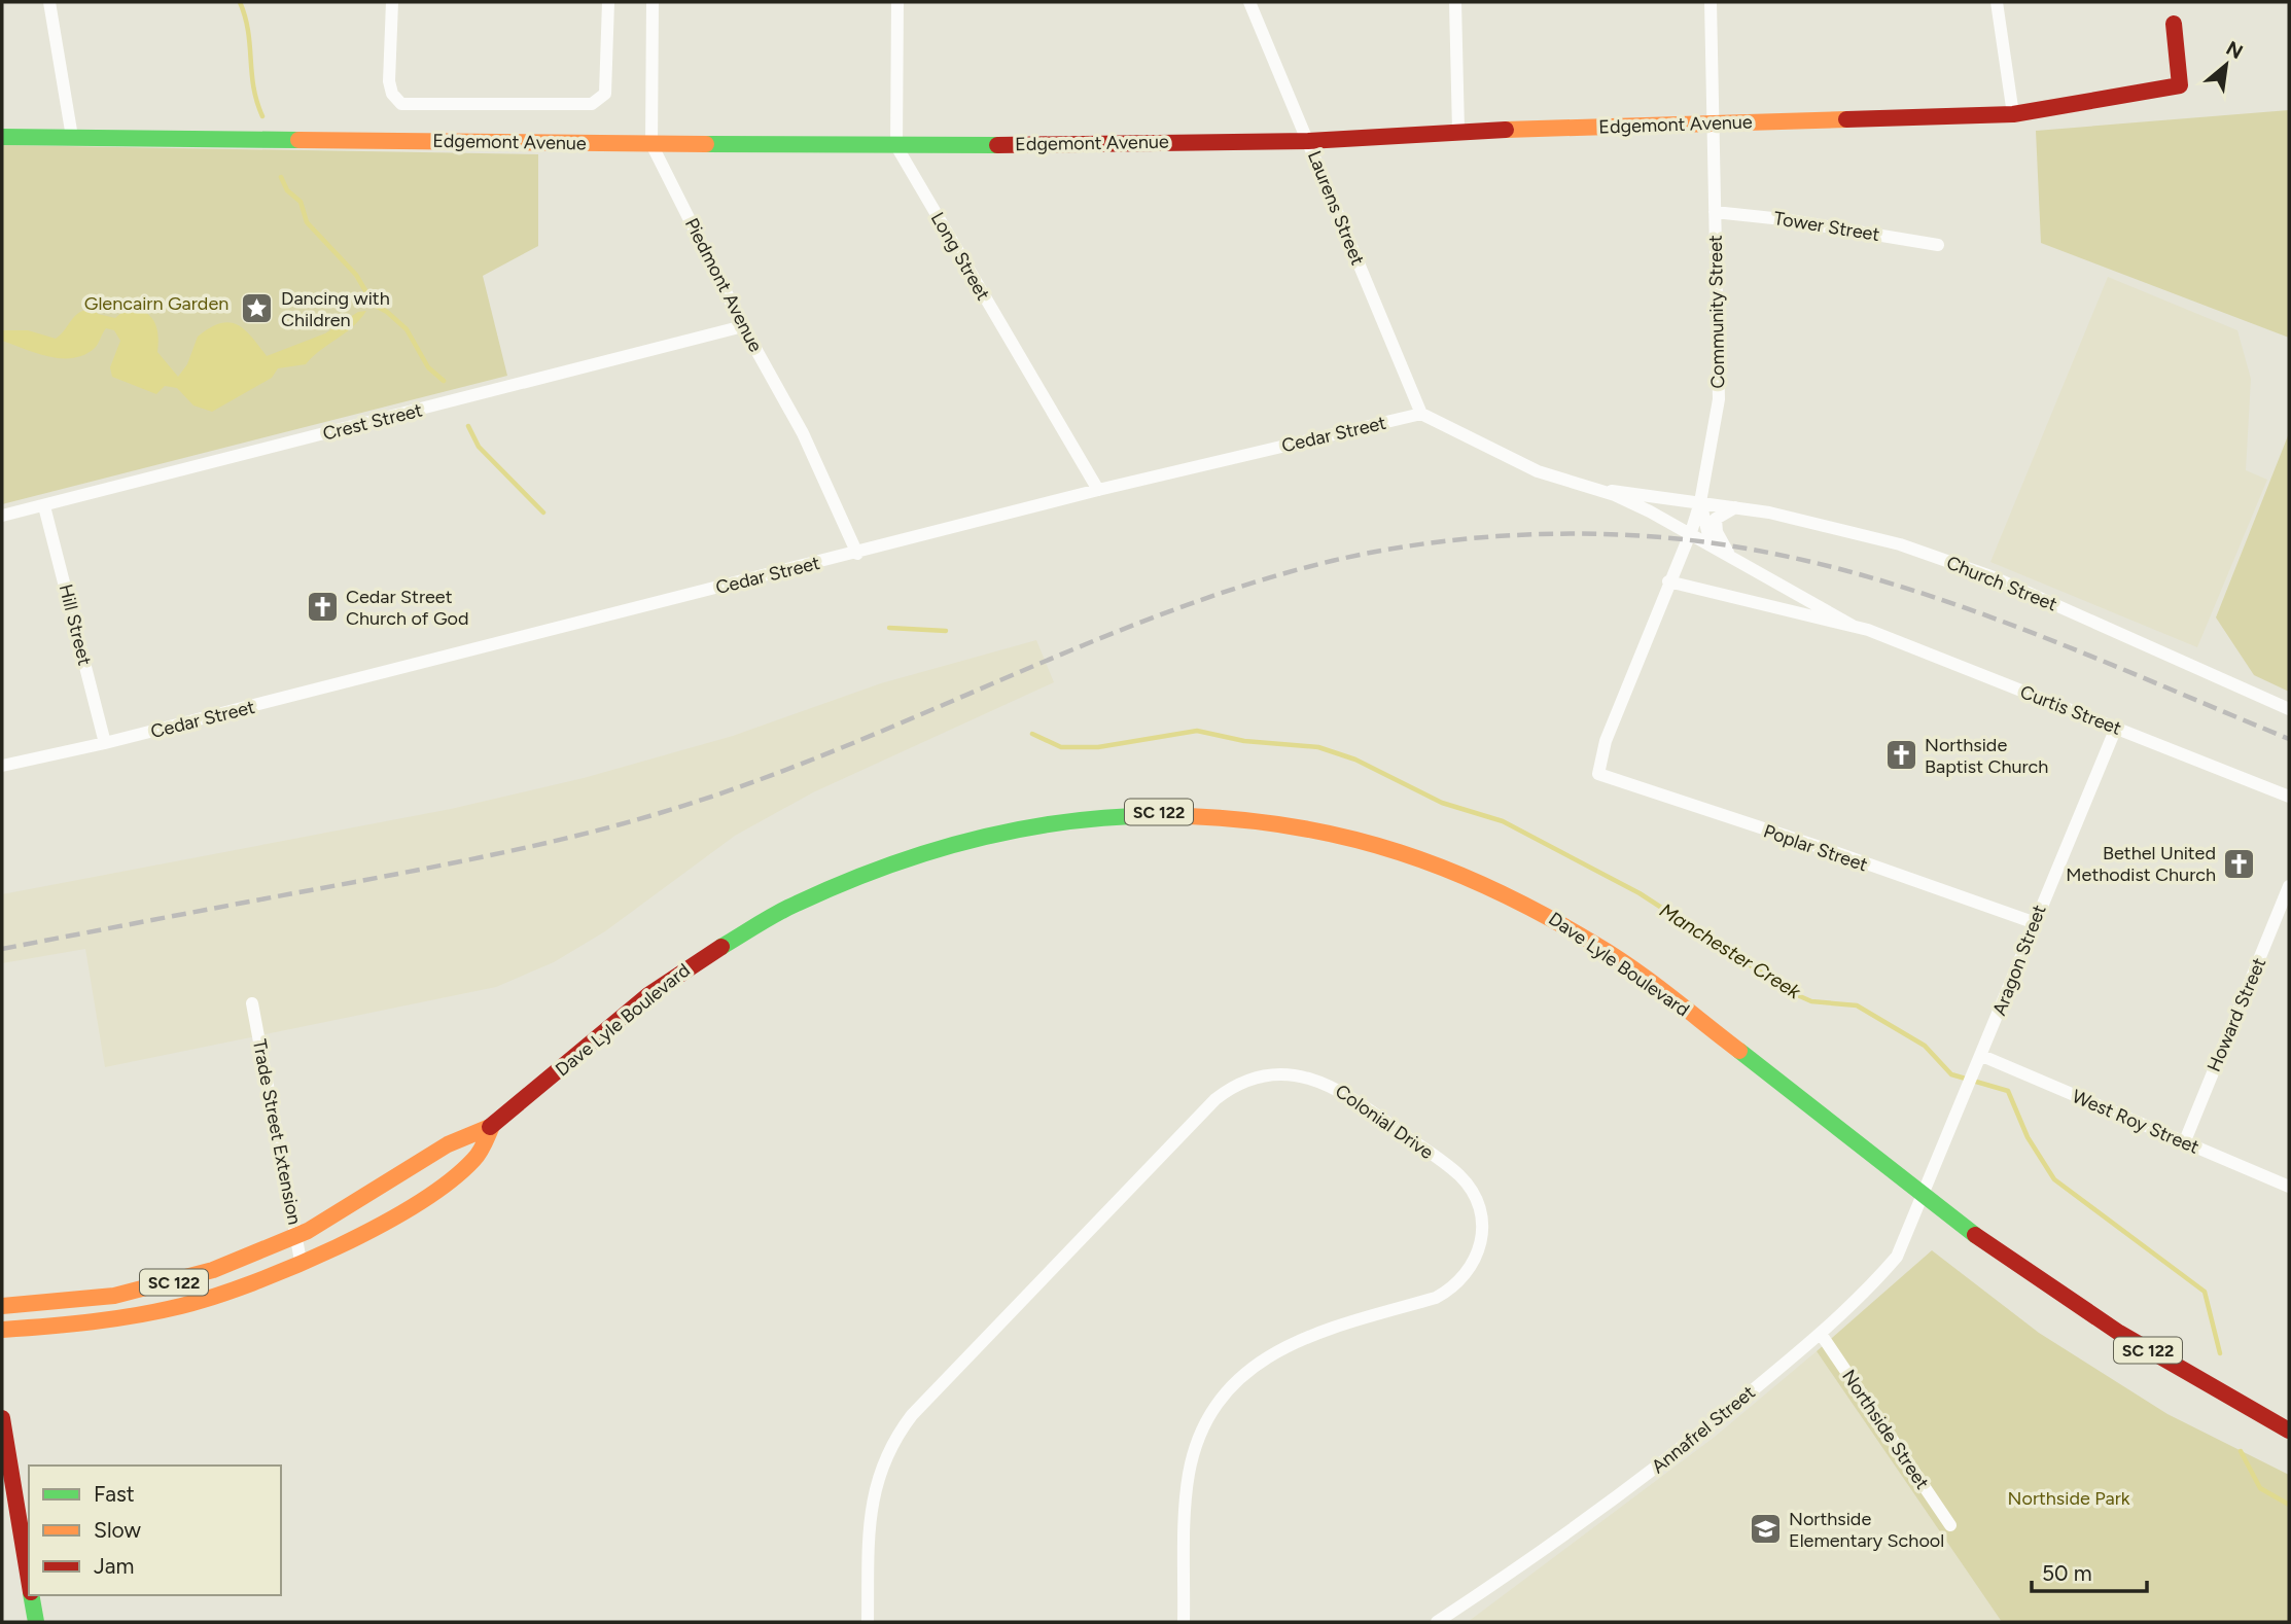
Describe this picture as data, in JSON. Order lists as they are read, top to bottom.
{
  "streets": {
    "main road": ["Edgemont Avenue", "SC 122", "Dave Lyle Boulevard"],
    "street": [
      "Laurens Street",
      "Tower Street",
      "Long Street",
      "Piedmont Avenue",
      "Community Street",
      "Crest Street",
      "Cedar Street",
      "Church Street",
      "Hill Street",
      "Curtis Street",
      "Poplar Street",
      "Aragon Street",
      "Howard Street",
      "Colonial Drive",
      "West Roy Street",
      "Trade Street Extension",
      "Annafrel Street",
      "Northside Street"
    ]
  },
  "crossings": [
    ["Edgemont Avenue", "Laurens Street"],
    ["Edgemont Avenue", "Long Street"],
    ["Edgemont Avenue", "Piedmont Avenue"],
    ["Edgemont Avenue", "Community Street"],
    ["Laurens Street", "Cedar Street"],
    ["Laurens Street", "Curtis Street"],
    ["Tower Street", "Community Street"],
    ["Long Street", "Cedar Street"],
    ["Piedmont Avenue", "Crest Street"],
    ["Piedmont Avenue", "Cedar Street"],
    ["Community Street", "Church Street"],
    ["Community Street", "Curtis Street"],
    ["Community Street", "Poplar Street"],
    ["Crest Street", "Hill Street"],
    ["Cedar Street", "Hill Street"],
    ["Cedar Street", "Curtis Street"],
    ["Church Street", "Curtis Street"],
    ["Curtis Street", "Aragon Street"],
    ["Poplar Street", "Aragon Street"],
    ["Aragon Street", "Dave Lyle Boulevard"],
    ["Aragon Street", "West Roy Street"],
    ["Aragon Street", "Annafrel Street"],
    ["Dave Lyle Boulevard", "Trade Street Extension"],
    ["Dave Lyle Boulevard", "Annafrel Street"],
    ["Howard Street", "West Roy Street"],
    ["Annafrel Street", "Northside Street"]
  ],
  "water": ["Manchester Creek"],
  "parks": ["Glencairn Garden", "Northside Park"],
  "places": {
    "place": ["Dancing with Children"],
    "church": ["Cedar Street Church of God", "Northside Baptist Church", "Bethel United Methodist Church"],
    "school or university": ["Northside Elementary School"]
  },
  "legend": ["Fast", "Slow", "Jam"],
  "scale_bar": "50 m",
  "north": "top right"
}
